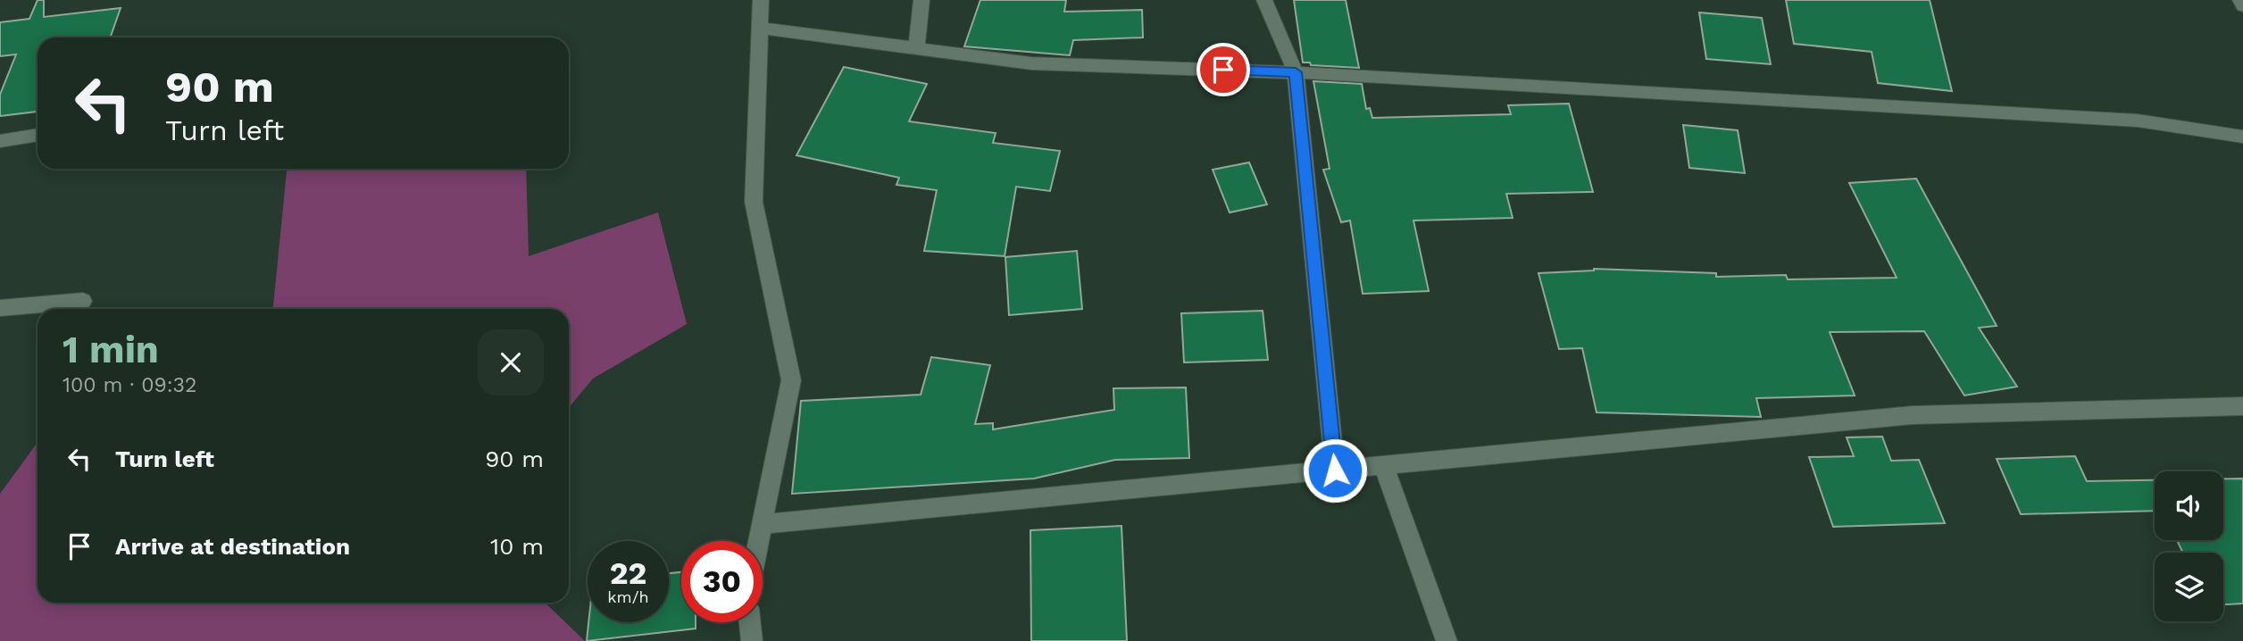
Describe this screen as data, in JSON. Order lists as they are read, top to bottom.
{
  "page": {
    "turn": ["90 m", "Turn left"],
    "heading": ["1 min", "100 m · 09:32"],
    "list": [
      {
        "name": "Turn left",
        "value": "90 m"
      },
      {
        "name": "Arrive at destination",
        "value": "10 m"
      }
    ],
    "speed": "22 km/h",
    "limit": "30"
  }
}
